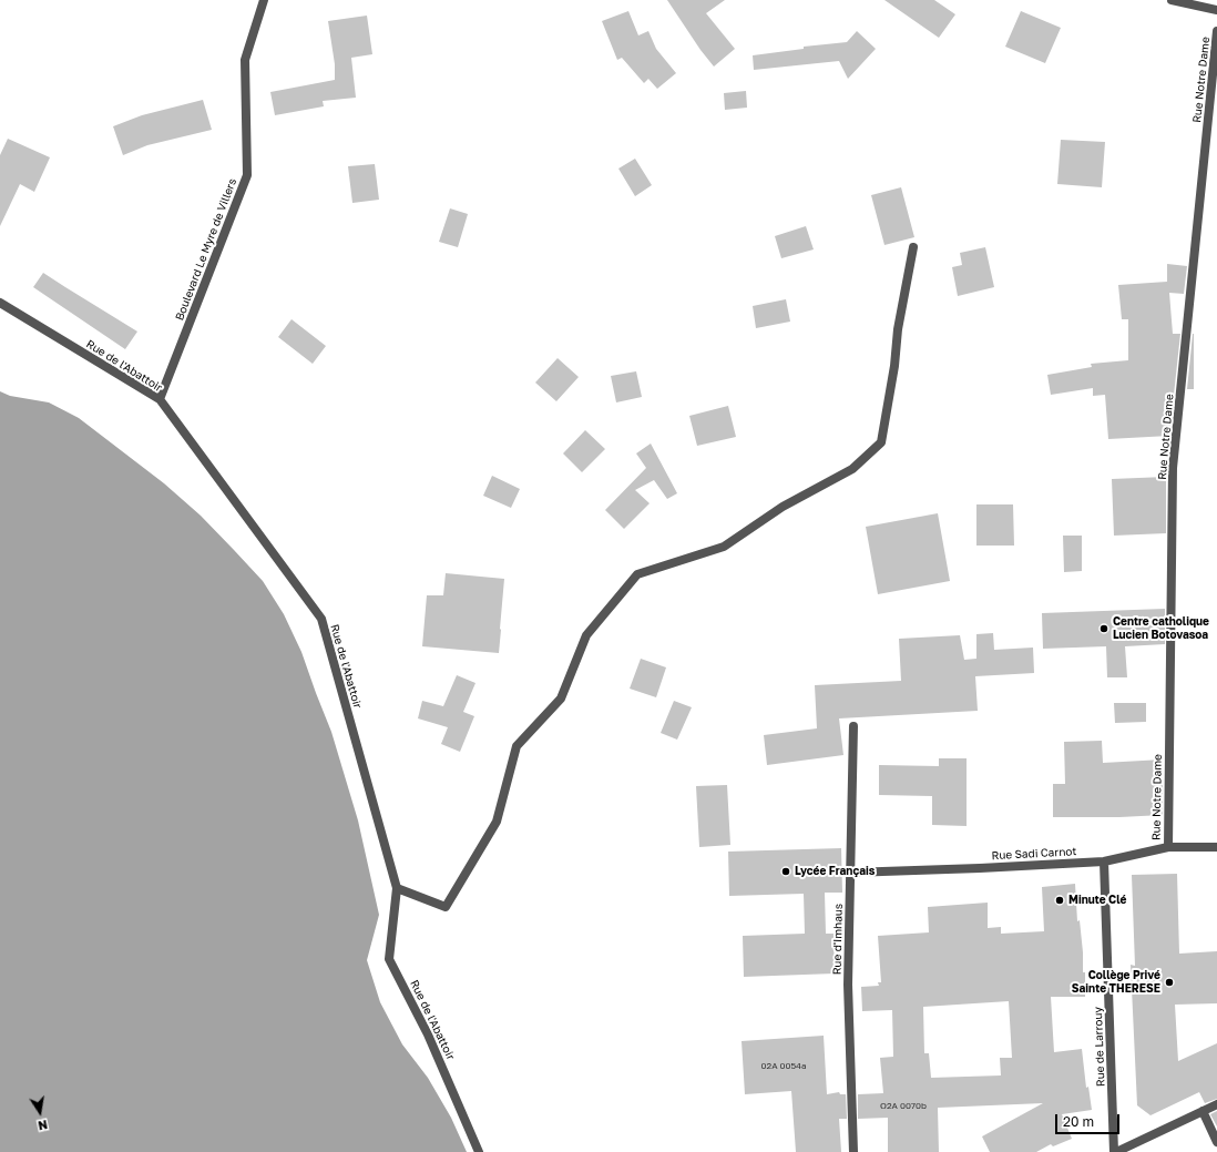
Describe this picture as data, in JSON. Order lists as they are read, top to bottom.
{
  "streets": {
    "street": [
      "Rue Notre Dame",
      "Boulevard Le Myre de Villers",
      "Rue de l'Abattoir",
      "Rue Sadi Carnot",
      "Rue d'Imhaus",
      "Rue de Larrouy"
    ]
  },
  "crossings": [
    ["Rue Notre Dame", "Rue Sadi Carnot"],
    ["Boulevard Le Myre de Villers", "Rue de l'Abattoir"],
    ["Rue Sadi Carnot", "Rue d'Imhaus"],
    ["Rue Sadi Carnot", "Rue de Larrouy"]
  ],
  "places": [
    "Centre catholique Lucien Botovasoa",
    "Lycée Français",
    "Minute Clé",
    "Collège Privé Sainte THERESE"
  ],
  "house_numbers": ["02A 0054a", "O2A 0070b"],
  "scale_bar": "20 m",
  "north": "bottom"
}
